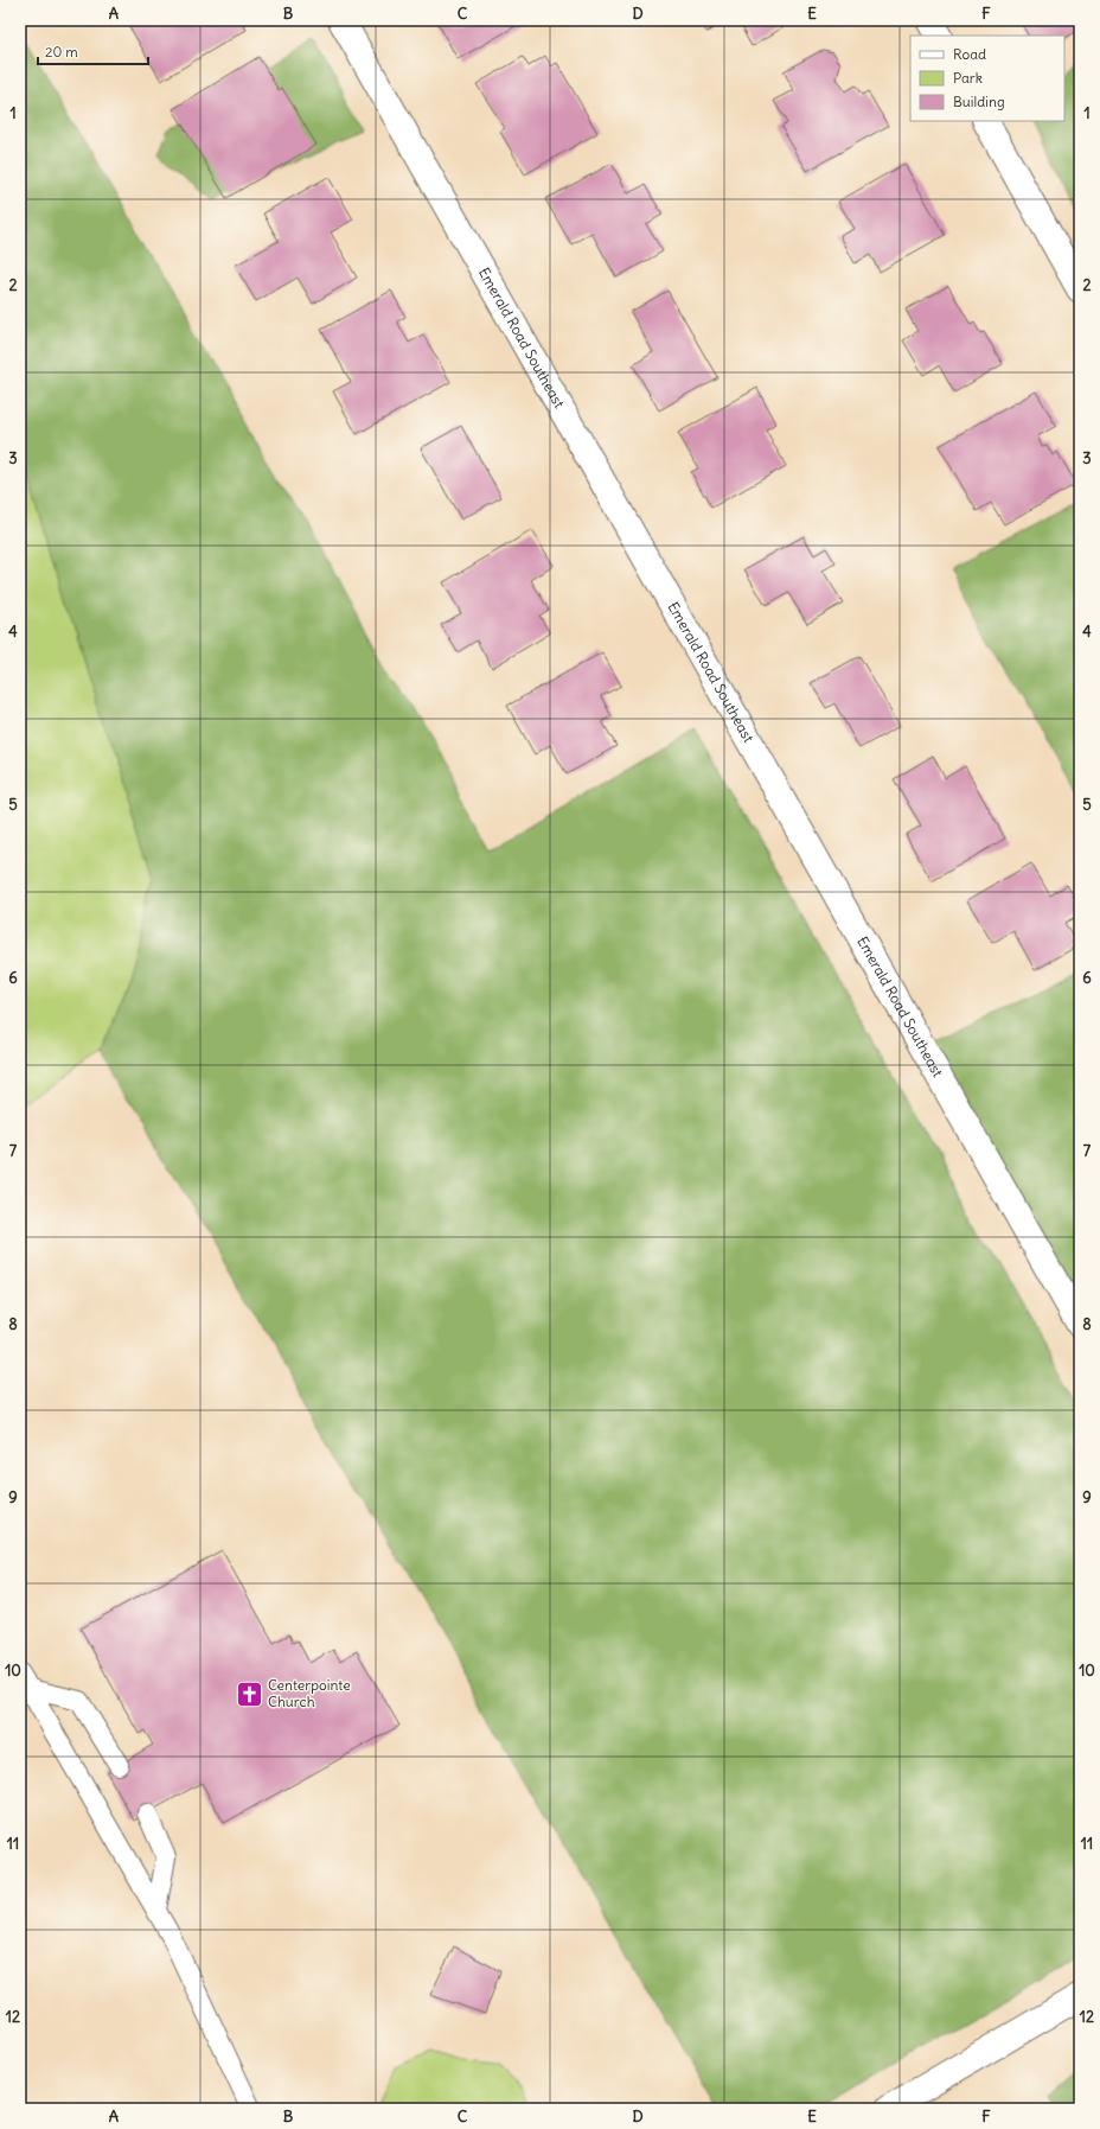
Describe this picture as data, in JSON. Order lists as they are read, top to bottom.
{
  "streets": {
    "street": ["Emerald Road Southeast"]
  },
  "places": {
    "church": ["Centerpointe Church"]
  },
  "legend": ["Road", "Park", "Building"],
  "scale_bar": "20 m",
  "grid": {
    "columns": [
      "A",
      "B",
      "C",
      "D",
      "E",
      "F"
    ],
    "rows": [
      "1",
      "2",
      "3",
      "4",
      "5",
      "6",
      "7",
      "8",
      "9",
      "10",
      "11",
      "12"
    ]
  }
}
